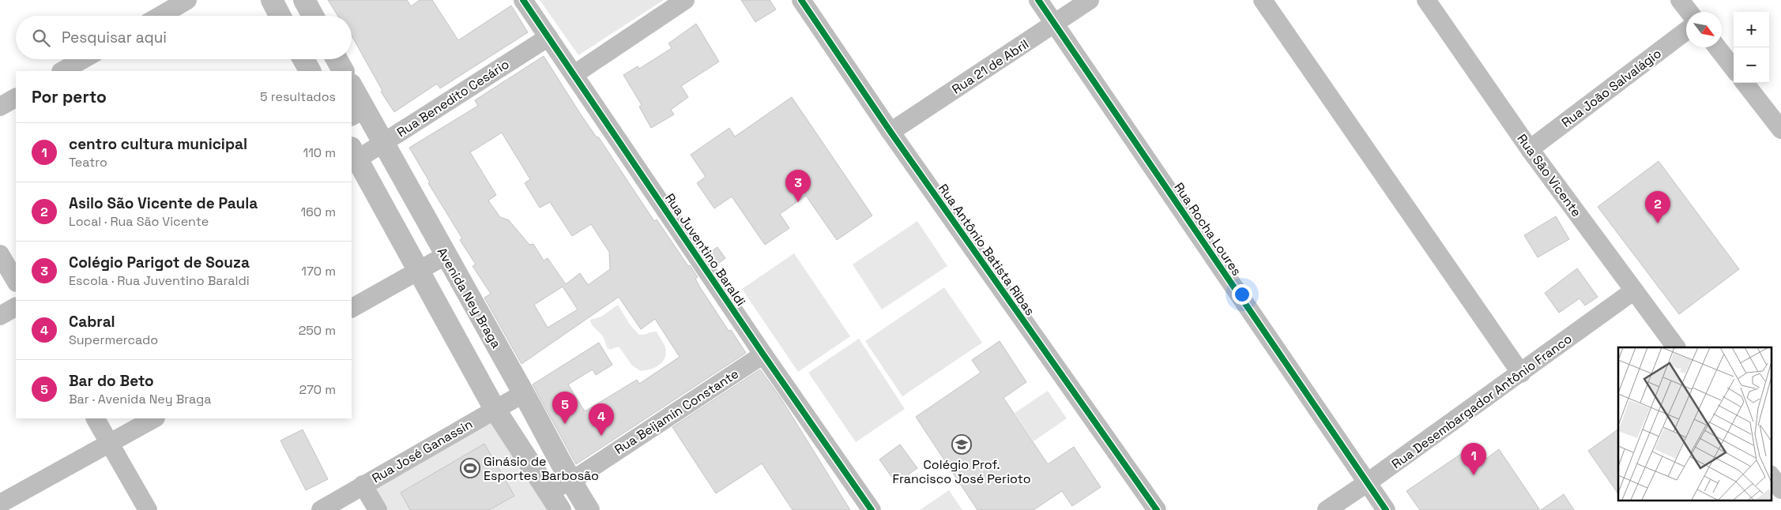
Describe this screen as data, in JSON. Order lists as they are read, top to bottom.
{
  "streets": {
    "street": [
      "Rua 21 de Abril",
      "Rua João Salvalágio",
      "Rua Benedito Cesário",
      "Rua São Vicente",
      "Rua Rocha Loures",
      "Rua Juventino Baraldi",
      "Rua Antônio Batista Ribas",
      "Avenida Ney Braga",
      "Rua Desembargador Antônio Franco",
      "Rua Beijamin Constante",
      "Rua José Ganassin"
    ]
  },
  "crossings": [
    ["Rua 21 de Abril", "Rua Rocha Loures"],
    ["Rua 21 de Abril", "Rua Antônio Batista Ribas"],
    ["Rua João Salvalágio", "Rua São Vicente"],
    ["Rua Benedito Cesário", "Rua Juventino Baraldi"],
    ["Rua Benedito Cesário", "Avenida Ney Braga"],
    ["Rua São Vicente", "Rua Desembargador Antônio Franco"],
    ["Rua Rocha Loures", "Rua Desembargador Antônio Franco"],
    ["Rua Juventino Baraldi", "Rua Beijamin Constante"],
    ["Avenida Ney Braga", "Rua Beijamin Constante"],
    ["Avenida Ney Braga", "Rua José Ganassin"]
  ],
  "places": {
    "school or university": ["Colégio Prof. Francisco José Perioto"],
    "sports": ["Ginásio de Esportes Barbosão"]
  },
  "north": "bottom right",
  "page": {
    "map_buttons": ["+", "−"],
    "search": "Pesquisar aqui",
    "heading": ["Por perto", "5 resultados"],
    "list": [
      {
        "mark": "1",
        "name": "centro cultura municipal",
        "note": "Teatro",
        "value": "110 m"
      },
      {
        "mark": "2",
        "name": "Asilo São Vicente de Paula",
        "note": "Local · Rua São Vicente",
        "value": "160 m"
      },
      {
        "mark": "3",
        "name": "Colégio Parigot de Souza",
        "note": "Escola · Rua Juventino Baraldi",
        "value": "170 m"
      },
      {
        "mark": "4",
        "name": "Cabral",
        "note": "Supermercado",
        "value": "250 m"
      },
      {
        "mark": "5",
        "name": "Bar do Beto",
        "note": "Bar · Avenida Ney Braga",
        "value": "270 m"
      }
    ],
    "pins": [
      "3",
      "2",
      "5",
      "4",
      "1"
    ]
  }
}
